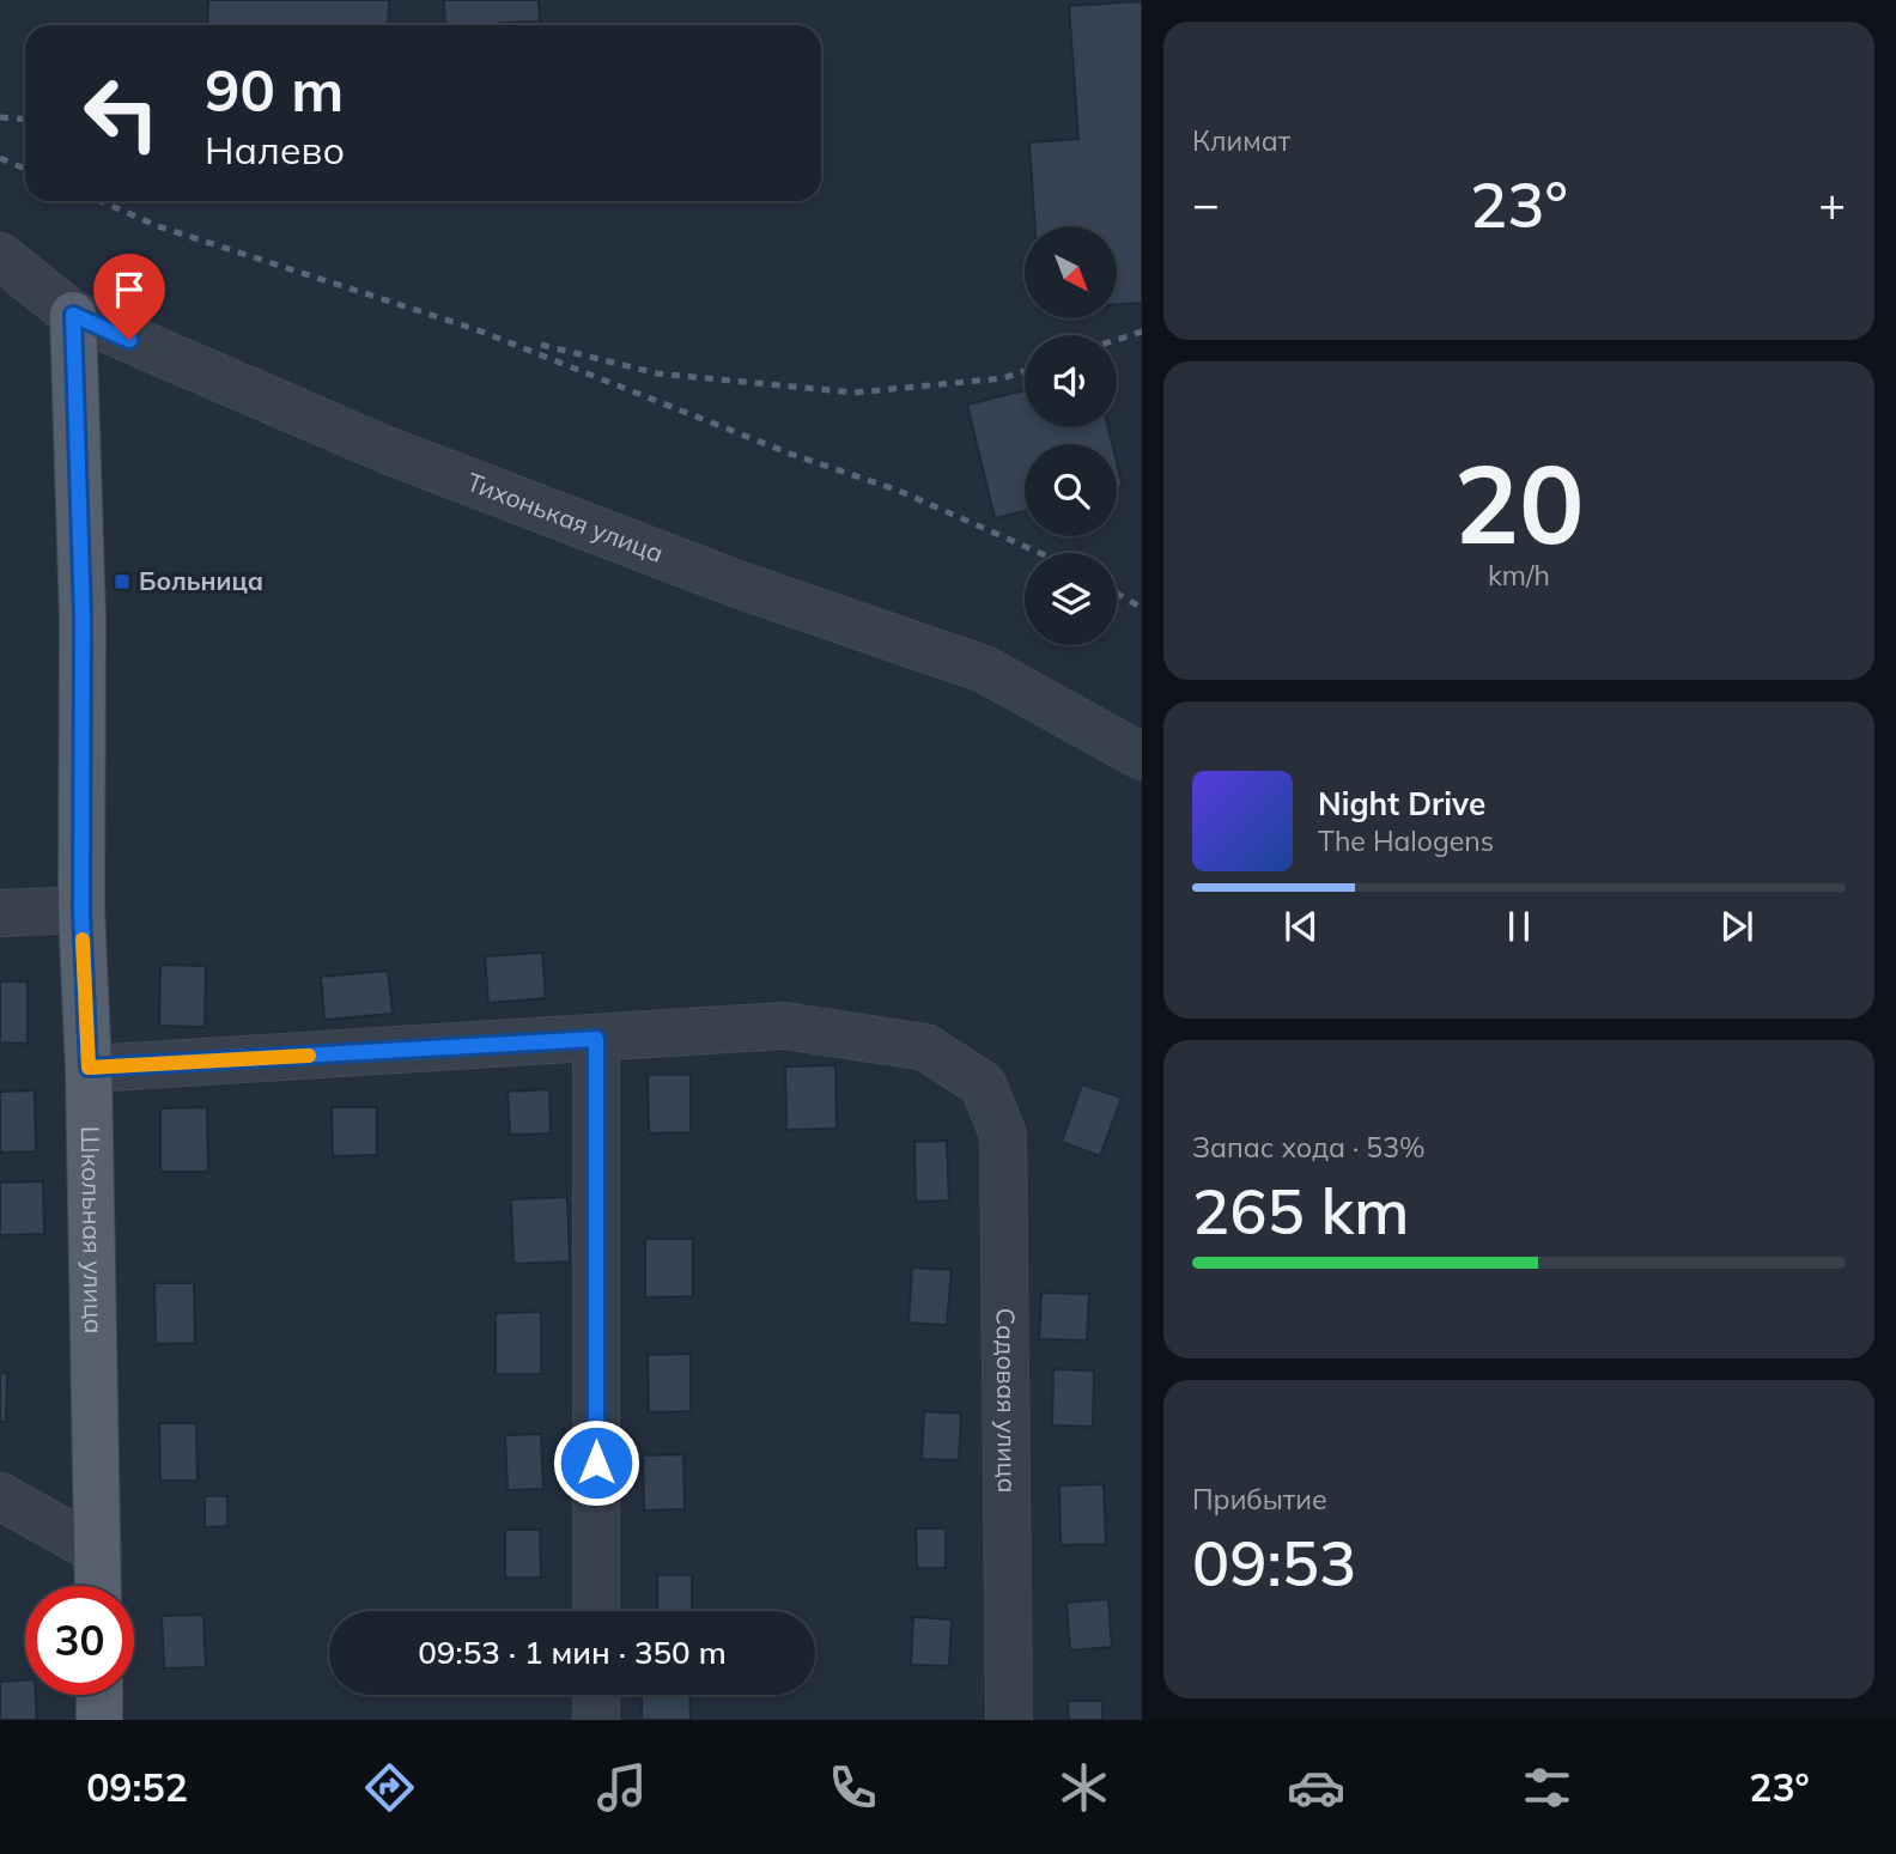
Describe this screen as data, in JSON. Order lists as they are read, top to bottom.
{
  "streets": {
    "main road": ["Школьная улица"],
    "street": ["Тихонькая улица", "Садовая улица"]
  },
  "crossings": [
    ["Тихонькая улица", "Школьная улица"]
  ],
  "places": {
    "transit": ["Больница"]
  },
  "north": "bottom right",
  "page": {
    "tile": [
      "Климат",
      ["20", "km/h"],
      ["Запас хода · 53%", "265 km"],
      ["Прибытие", "09:53"]
    ],
    "turn": ["90 m", "Налево"],
    "heat": ["−", "23°", "+"],
    "song": ["Night Drive", "The Halogens"],
    "limit": "30",
    "trip": "09:53 · 1 мин · 350 m",
    "tabs": ["09:52", "23°"]
  }
}
